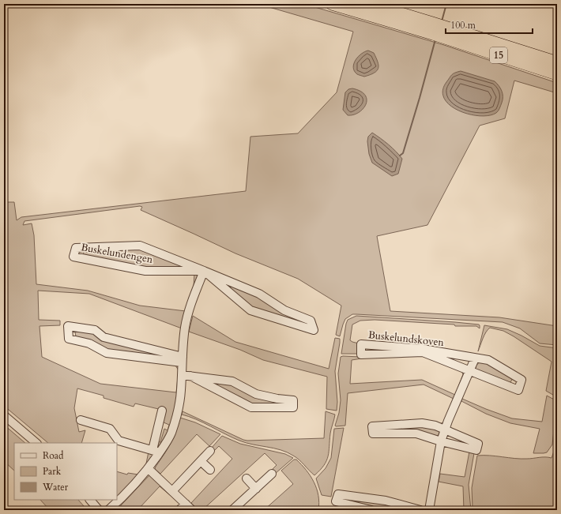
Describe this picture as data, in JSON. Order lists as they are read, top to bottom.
{
  "streets": {
    "highway": ["15"],
    "street": ["Buskelundengen", "Buskelundskoven"]
  },
  "legend": ["Road", "Park", "Water"],
  "scale_bar": "100 m"
}
